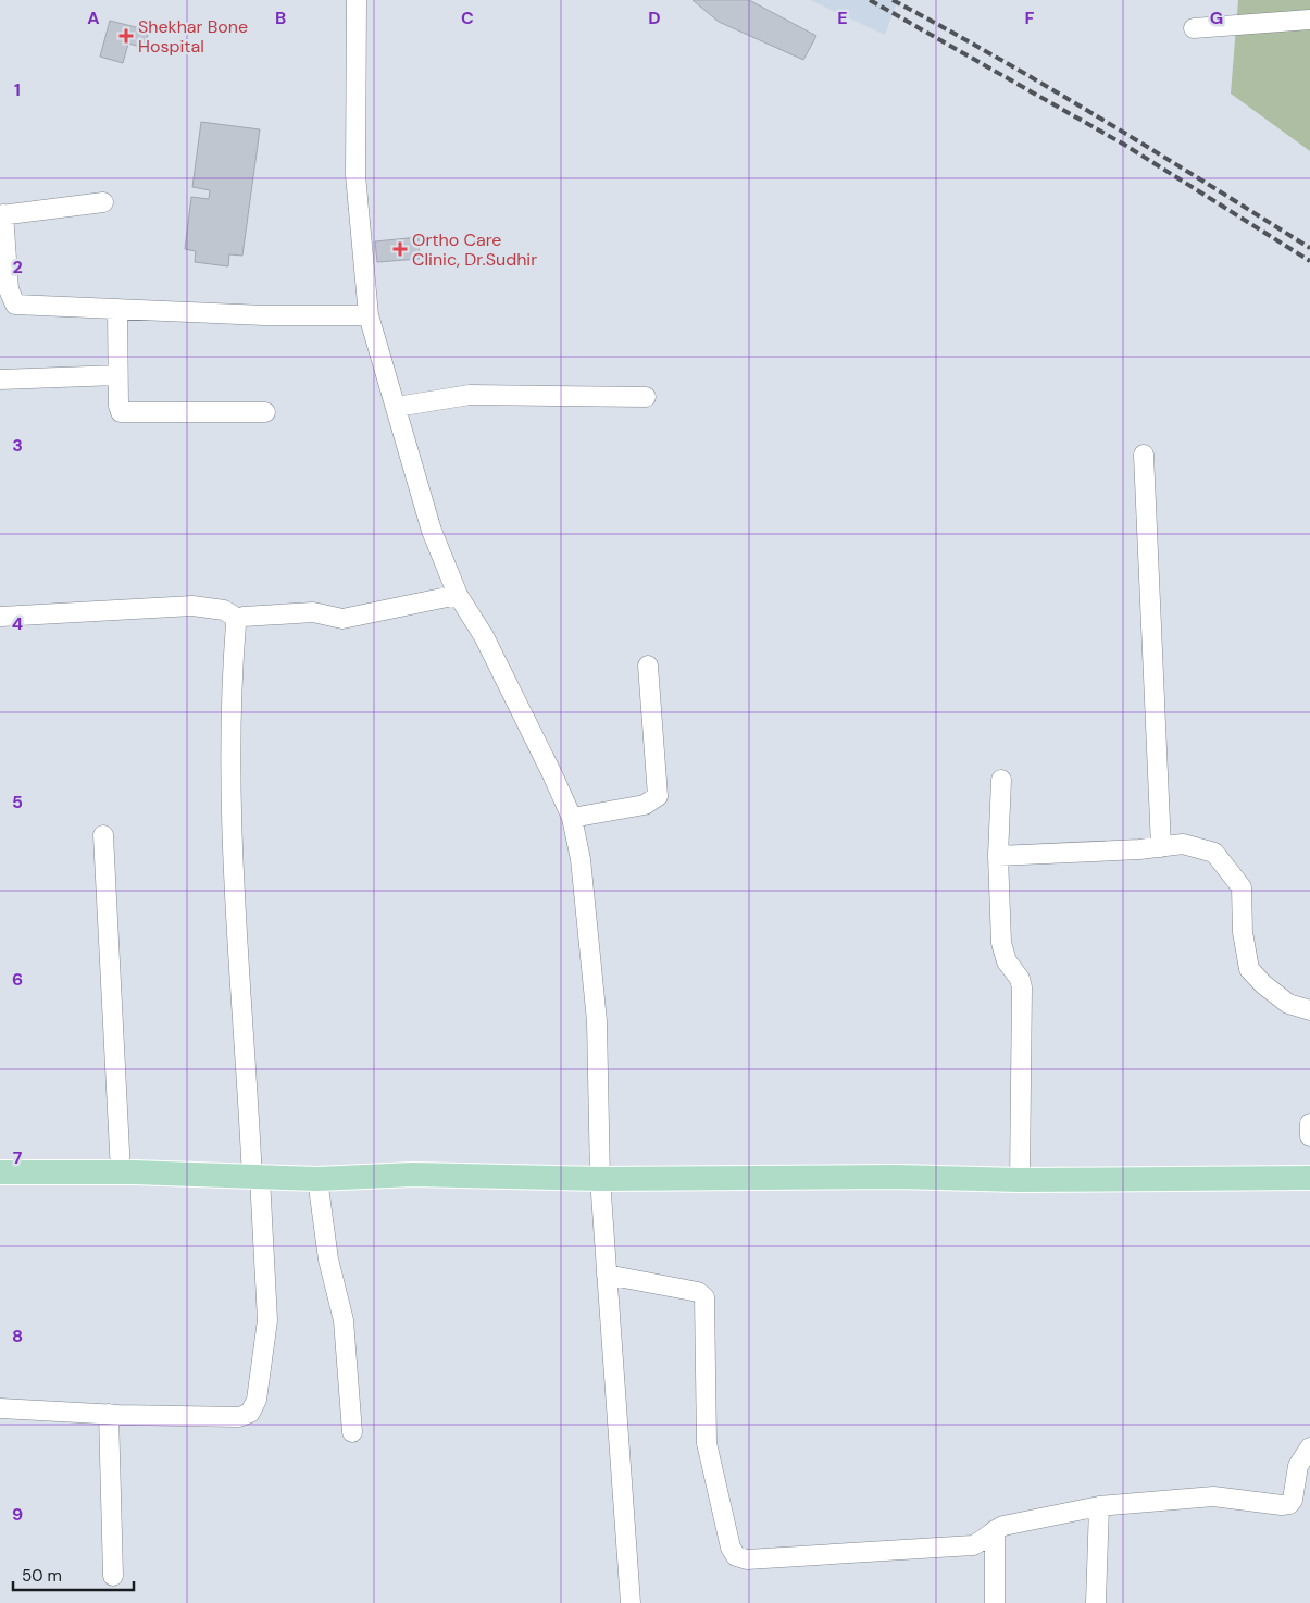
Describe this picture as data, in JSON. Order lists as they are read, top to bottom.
{
  "places": {
    "health": ["Shekhar Bone Hospital", "Ortho Care Clinic, Dr.Sudhir"]
  },
  "scale_bar": "50 m",
  "grid": {
    "columns": [
      "A",
      "B",
      "C",
      "D",
      "E",
      "F",
      "G"
    ],
    "rows": [
      "1",
      "2",
      "3",
      "4",
      "5",
      "6",
      "7",
      "8",
      "9"
    ]
  }
}
